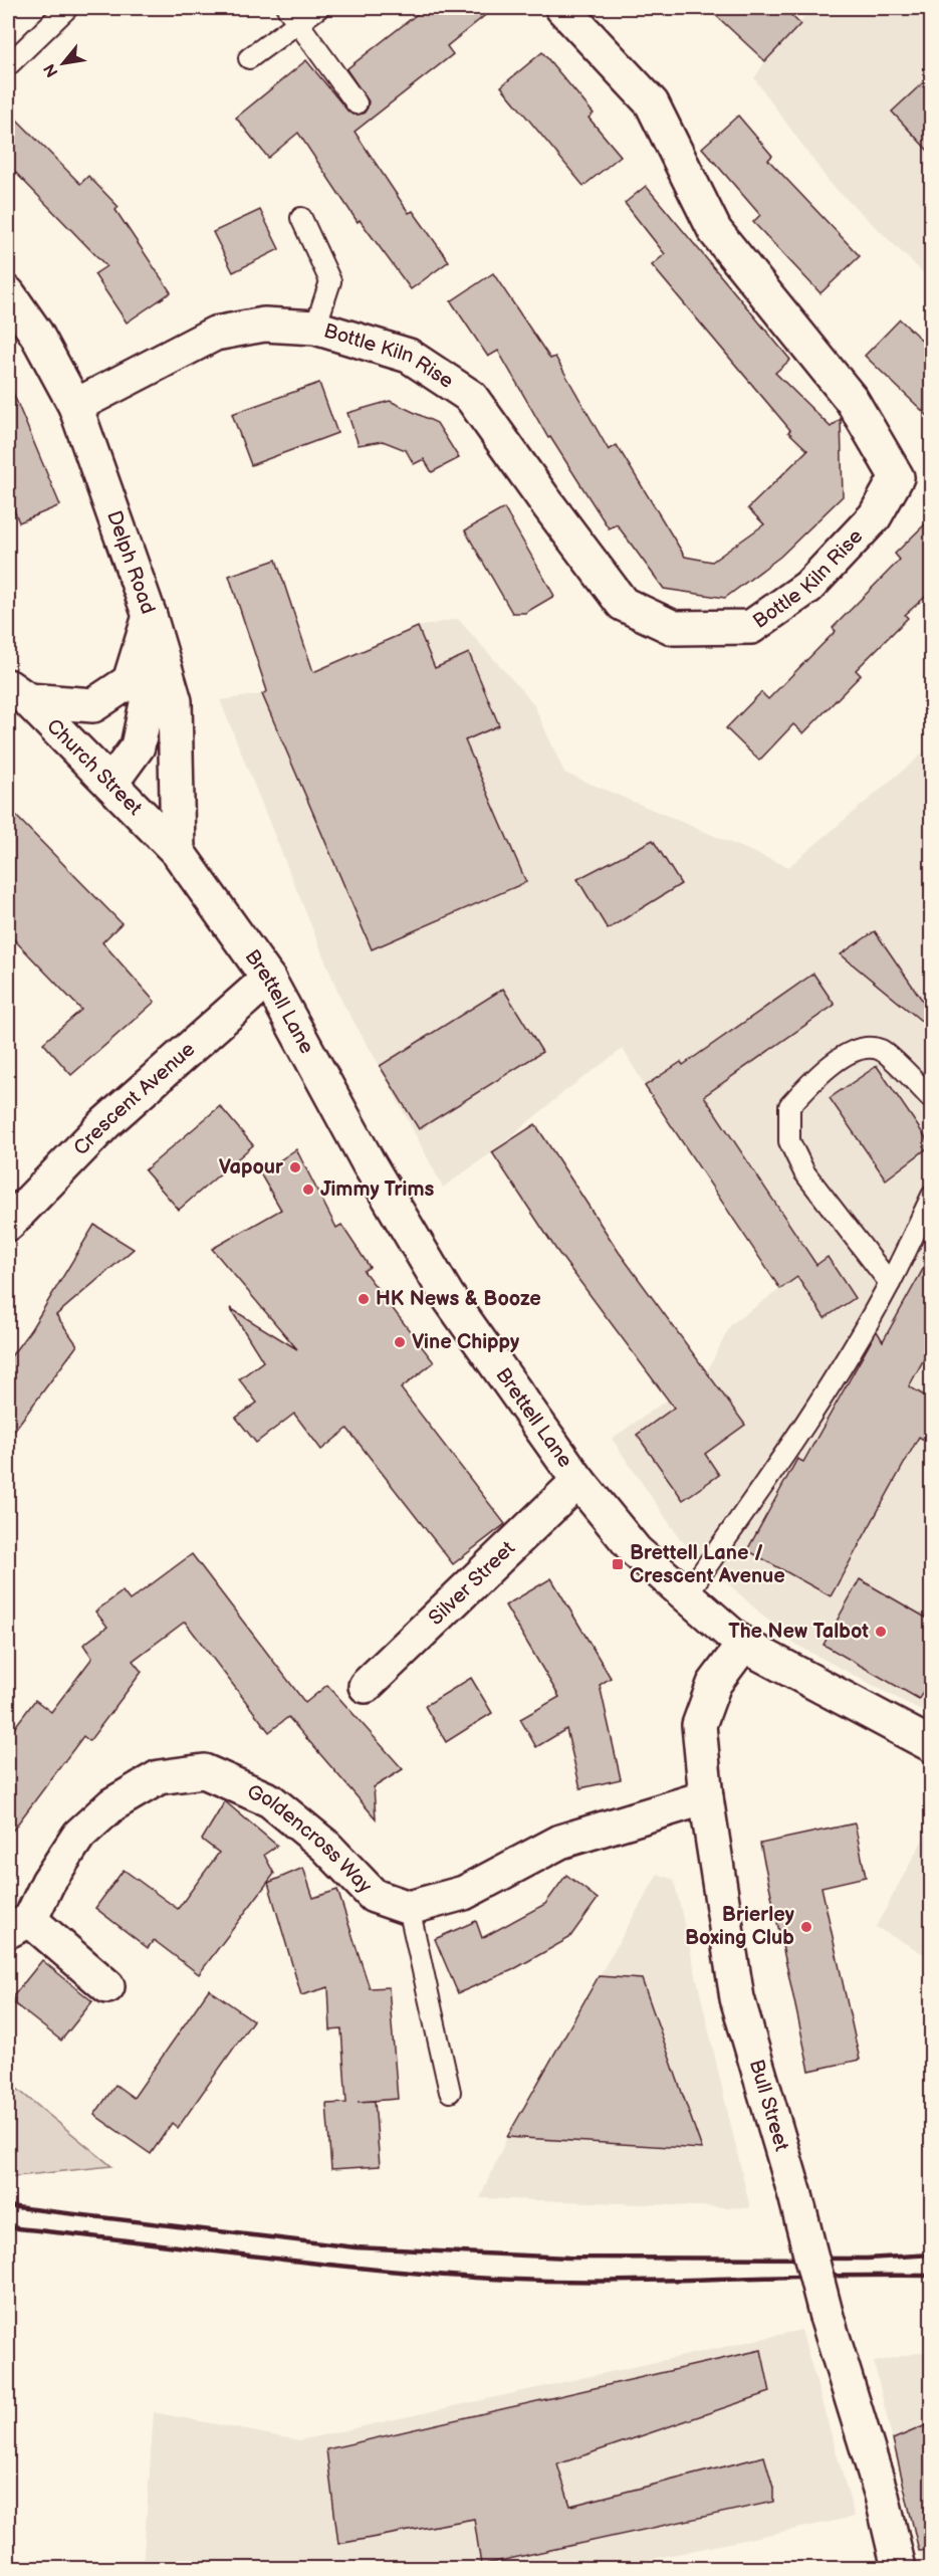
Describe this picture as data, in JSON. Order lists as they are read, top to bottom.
{
  "streets": {
    "street": [
      "Bottle Kiln Rise",
      "Delph Road",
      "Church Street",
      "Brettell Lane",
      "Crescent Avenue",
      "Silver Street",
      "Goldencross Way",
      "Bull Street"
    ]
  },
  "crossings": [
    ["Bottle Kiln Rise", "Delph Road"],
    ["Delph Road", "Church Street"],
    ["Delph Road", "Brettell Lane"],
    ["Church Street", "Brettell Lane"],
    ["Brettell Lane", "Crescent Avenue"],
    ["Brettell Lane", "Silver Street"],
    ["Brettell Lane", "Bull Street"]
  ],
  "places": {
    "other": [
      "Vapour",
      "Jimmy Trims",
      "HK News & Booze",
      "Vine Chippy",
      "The New Talbot",
      "Brierley Boxing Club"
    ],
    "transit": ["Brettell Lane / Crescent Avenue"]
  },
  "north": "bottom left"
}
